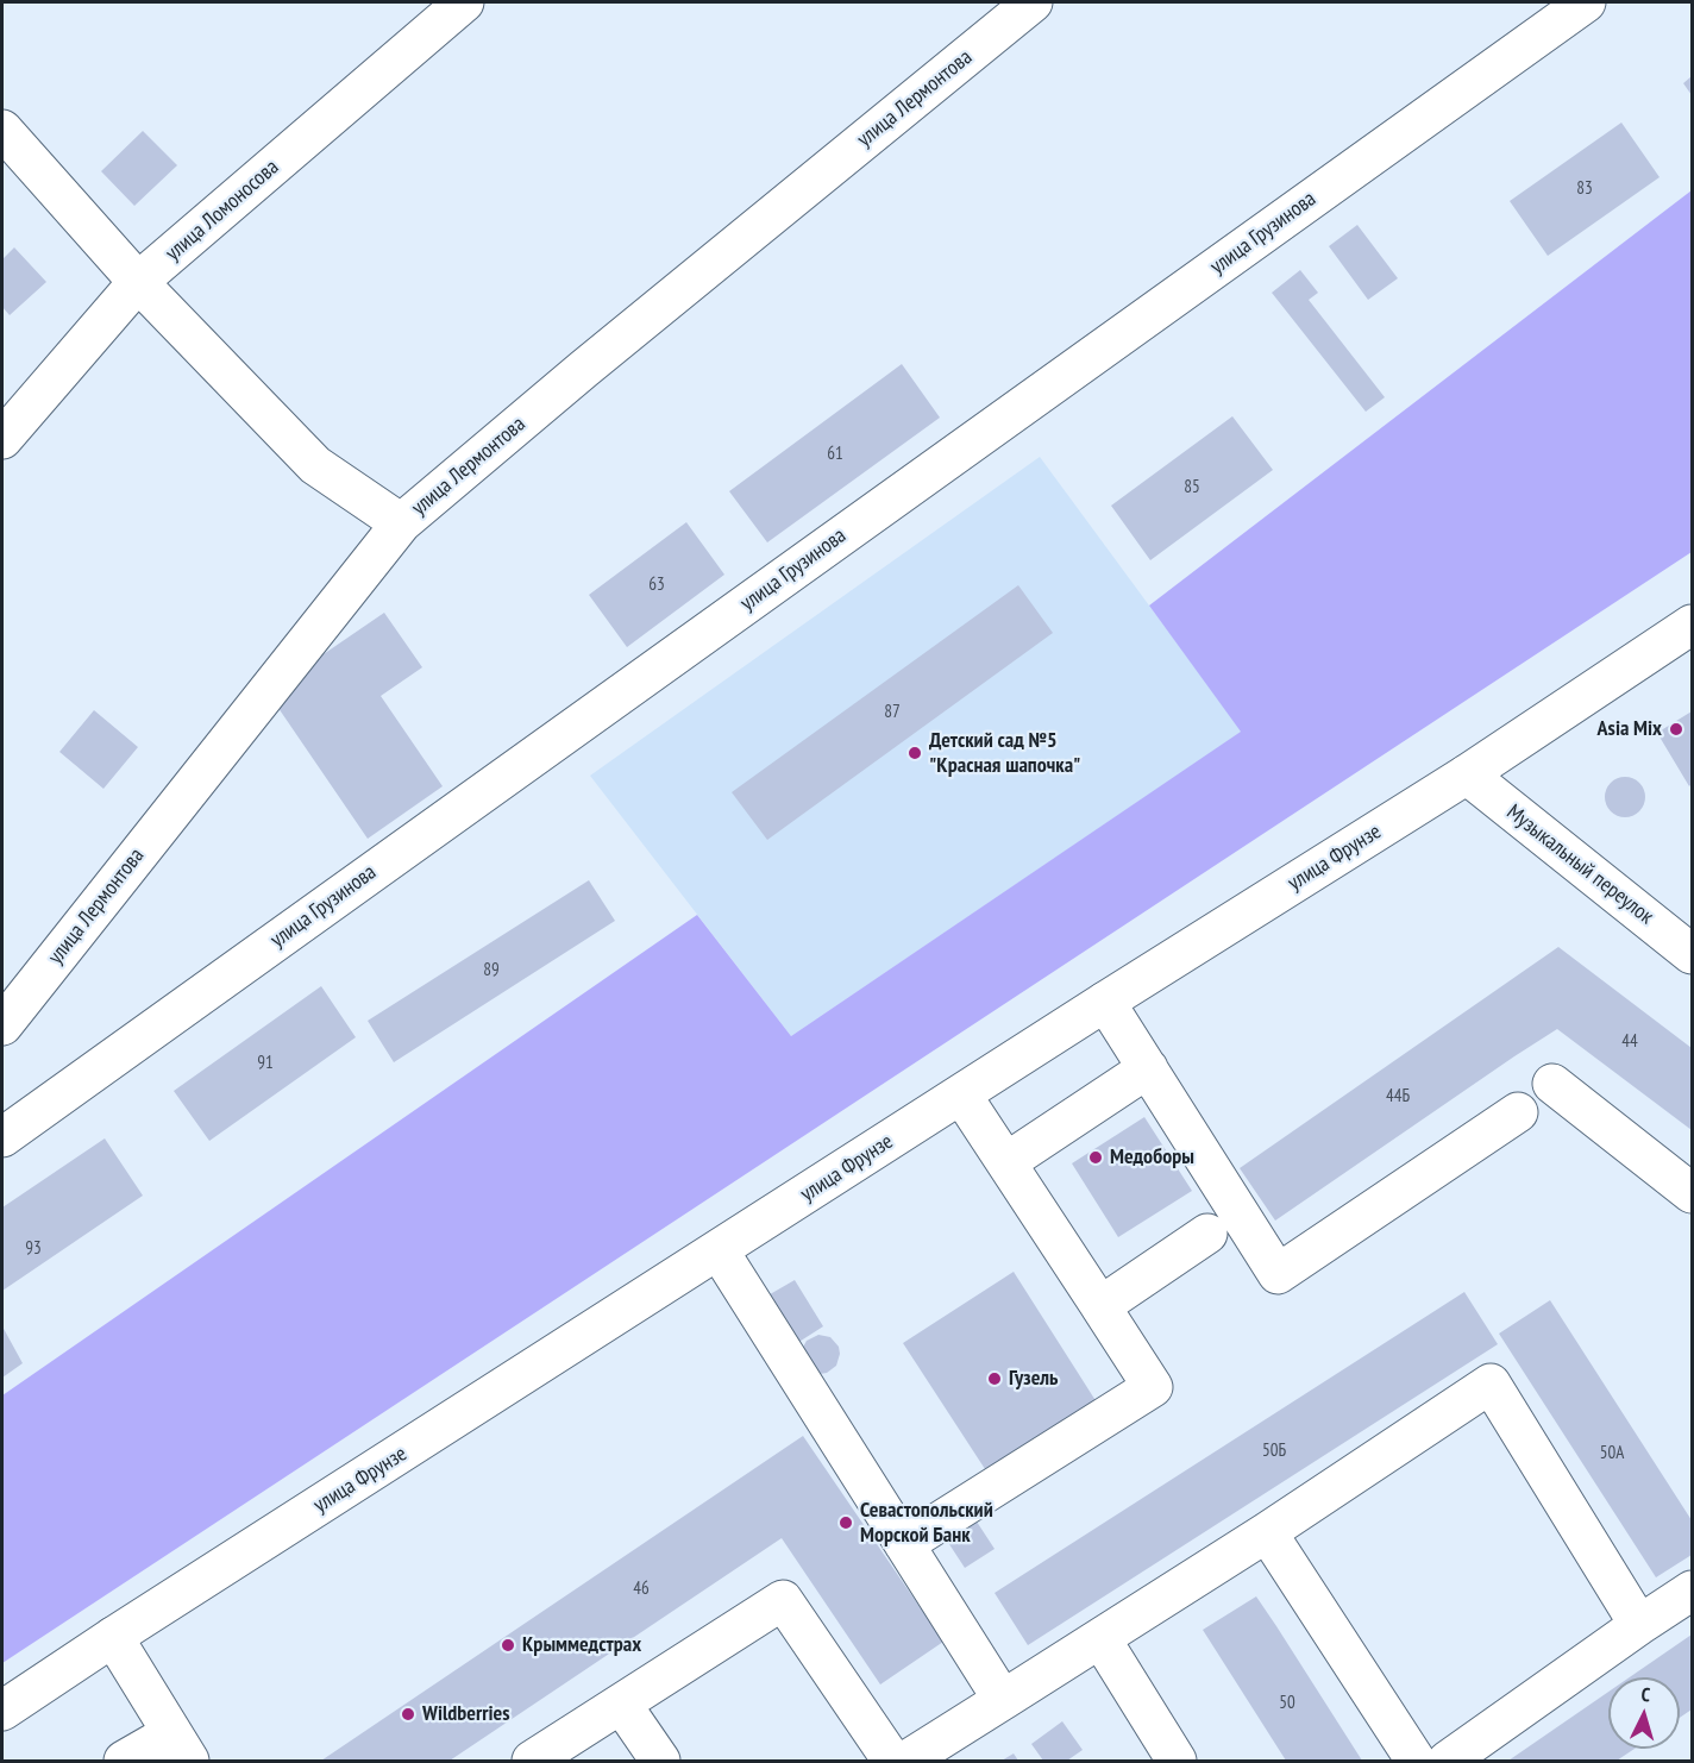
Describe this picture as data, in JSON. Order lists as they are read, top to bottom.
{
  "streets": {
    "street": [
      "улица Лермонтова",
      "улица Ломоносова",
      "улица Грузинова",
      "улица Фрунзе",
      "Музыкальный переулок"
    ]
  },
  "crossings": [
    ["улица Фрунзе", "Музыкальный переулок"]
  ],
  "places": [
    "Asia Mix",
    "Детский сад №5 \"Красная шапочка\"",
    "Медоборы",
    "Гузель",
    "Севастопольский Морской Банк",
    "Крыммедстрах",
    "Wildberries"
  ],
  "house_numbers": [
    "83",
    "61",
    "85",
    "63",
    "87",
    "89",
    "44",
    "91",
    "44Б",
    "93",
    "50Б",
    "50А",
    "46",
    "50"
  ],
  "north": "top"
}
